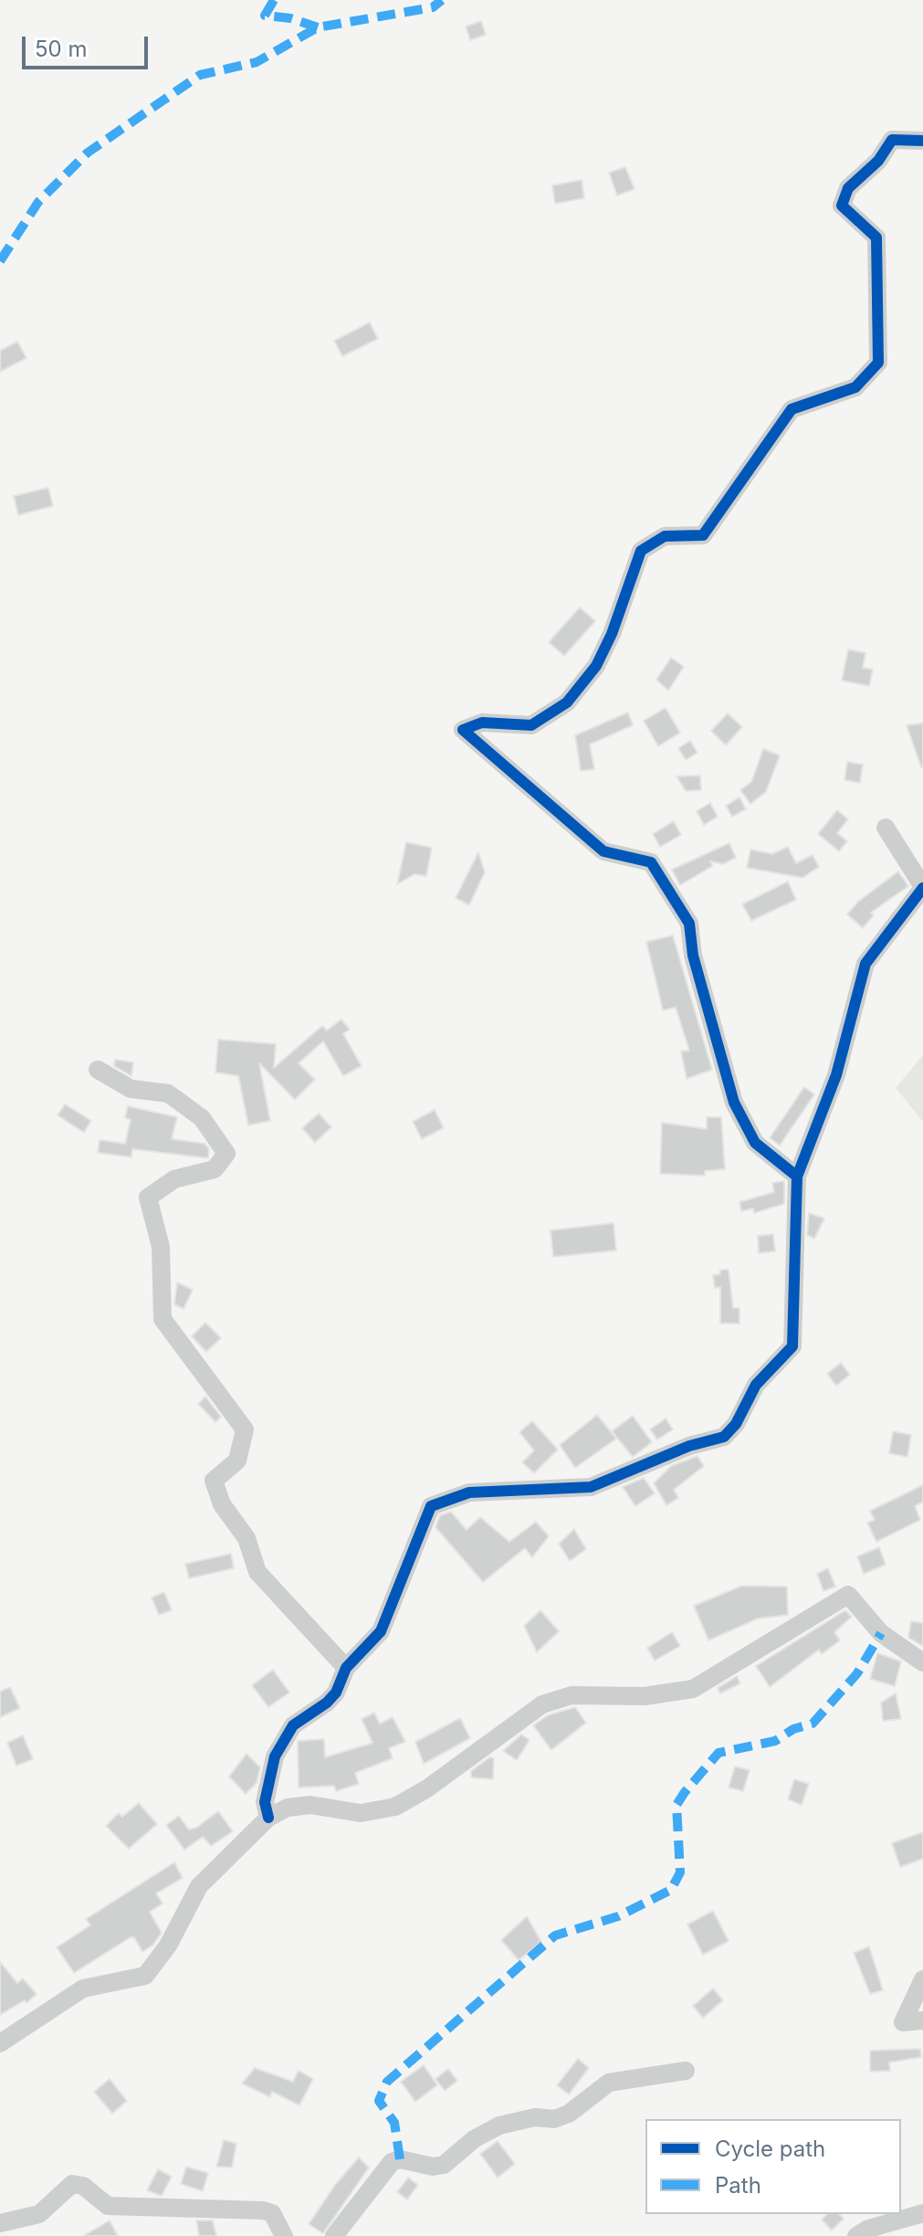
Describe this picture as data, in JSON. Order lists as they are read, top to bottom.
{
  "legend": ["Cycle path", "Path"],
  "scale_bar": "50 m"
}
